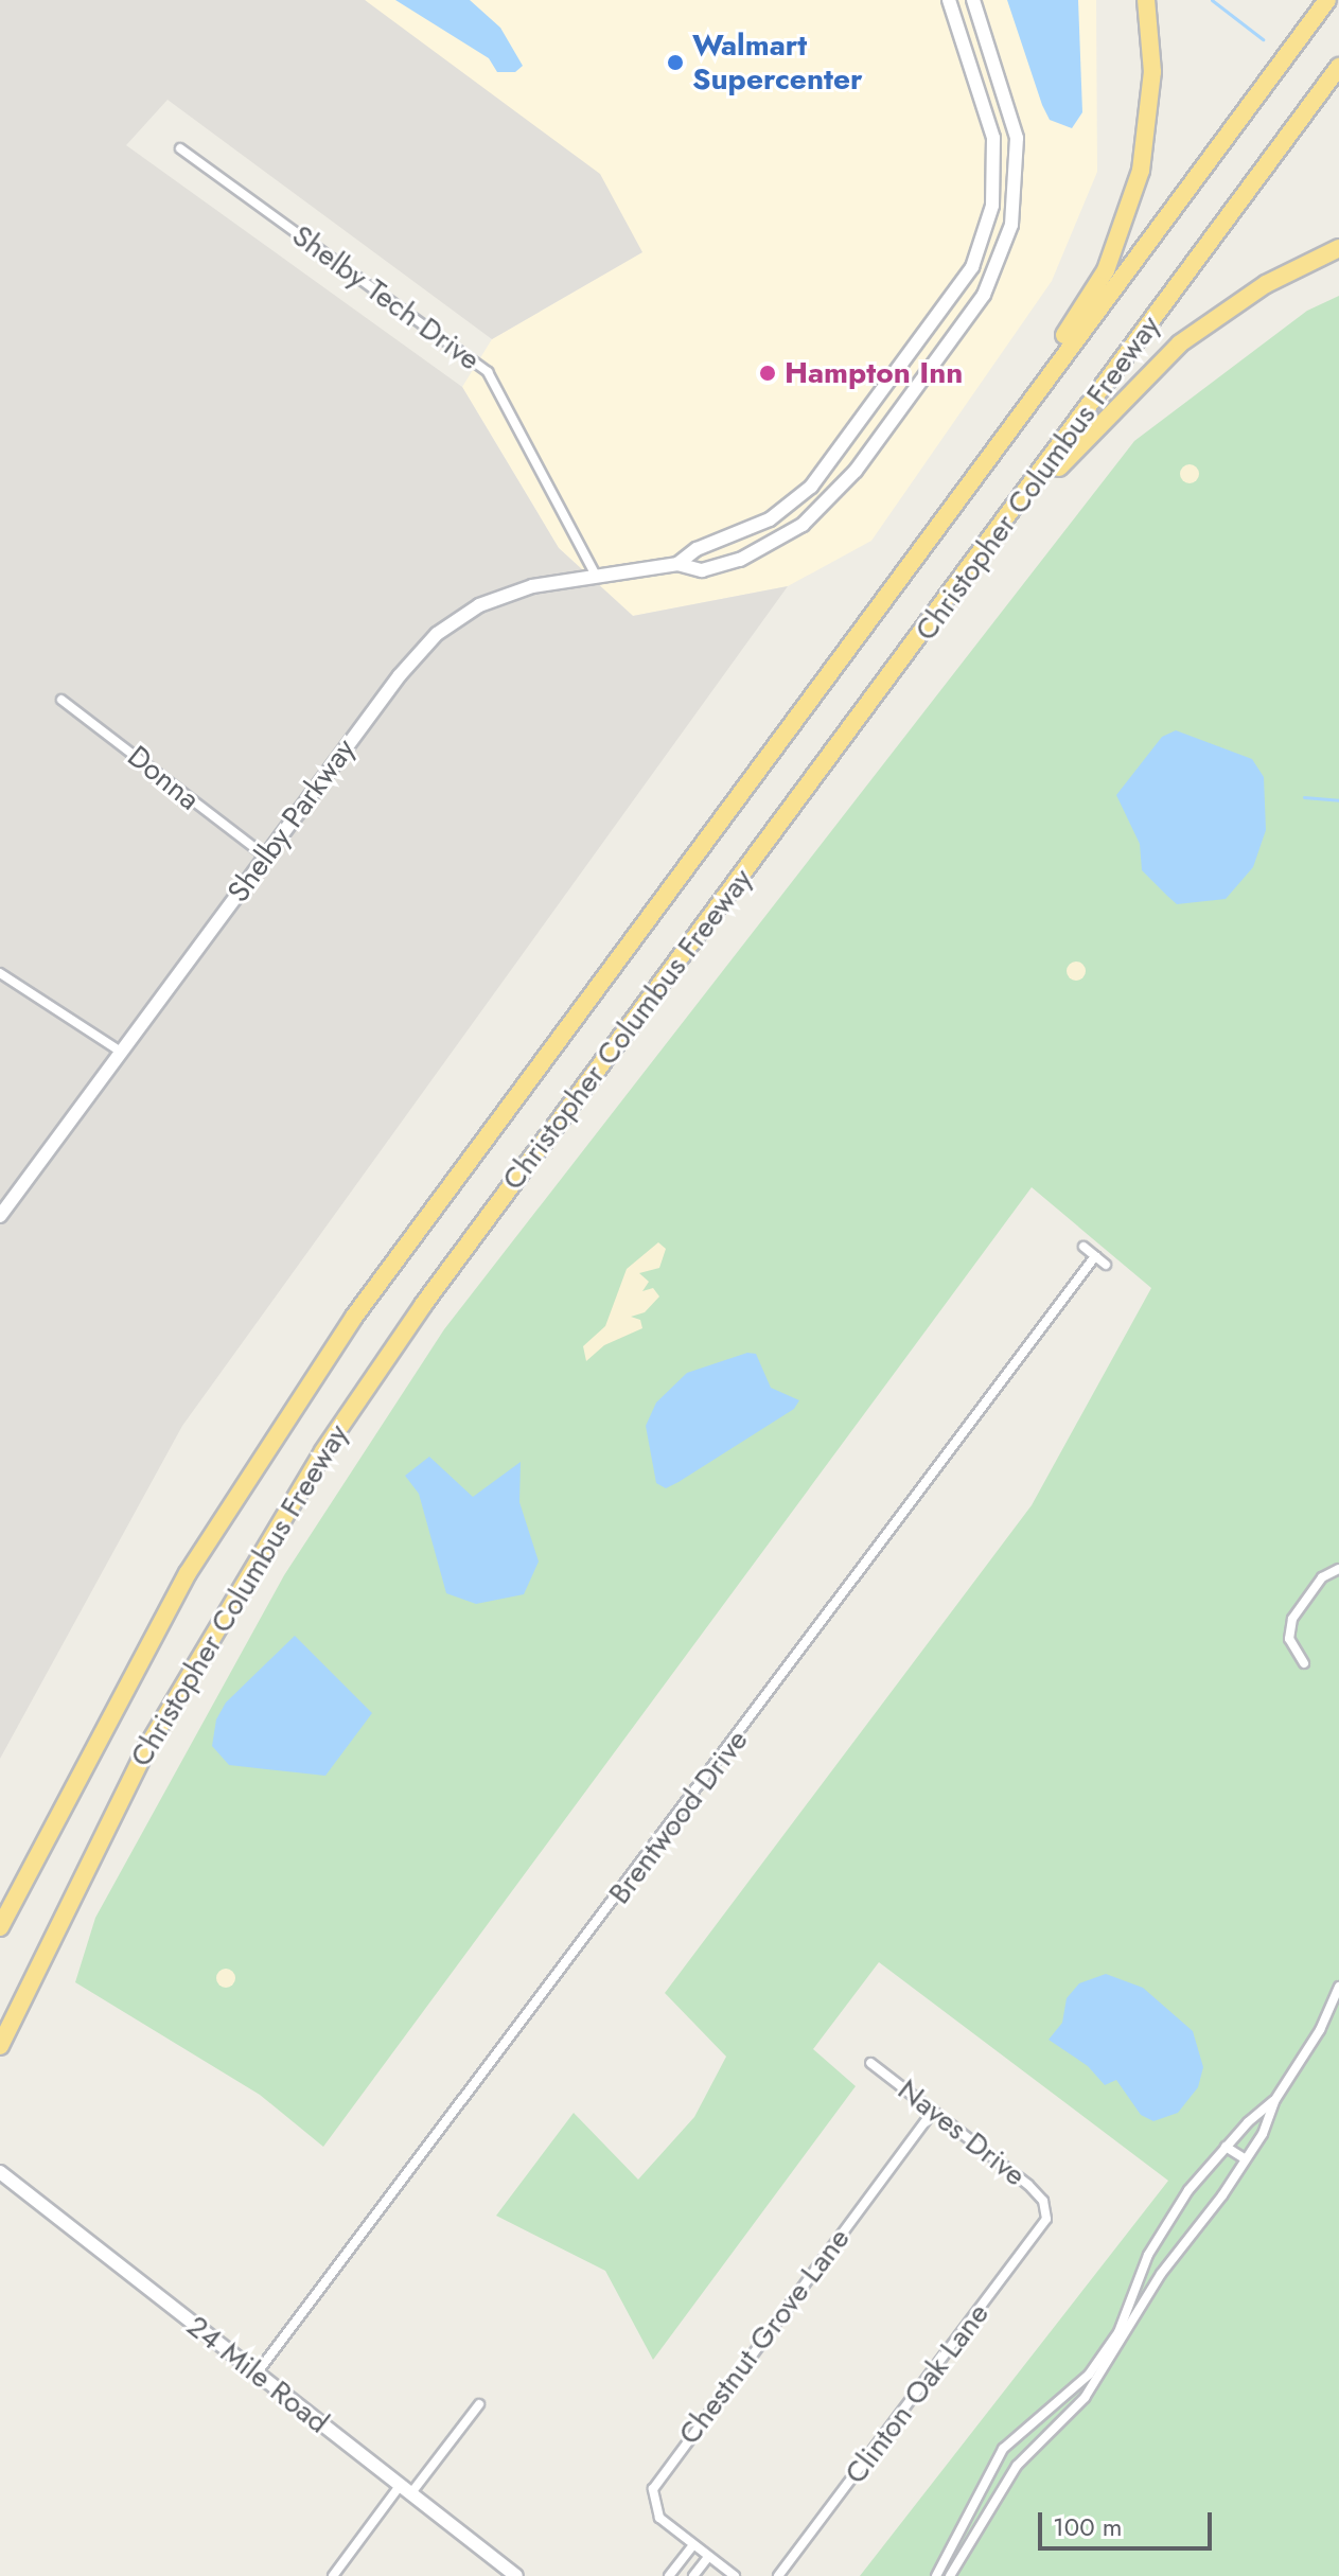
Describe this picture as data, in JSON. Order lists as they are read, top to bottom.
{
  "streets": {
    "highway": ["Christopher Columbus Freeway"],
    "street": [
      "Shelby Tech Drive",
      "Donna",
      "Shelby Parkway",
      "Brentwood Drive",
      "Naves Drive",
      "Chestnut Grove Lane",
      "24 Mile Road",
      "Clinton Oak Lane"
    ]
  },
  "crossings": [
    ["Shelby Tech Drive", "Shelby Parkway"],
    ["Donna", "Shelby Parkway"],
    ["Brentwood Drive", "24 Mile Road"],
    ["Naves Drive", "Chestnut Grove Lane"],
    ["Naves Drive", "Clinton Oak Lane"]
  ],
  "places": ["Walmart Supercenter", "Hampton Inn"],
  "scale_bar": "100 m"
}
